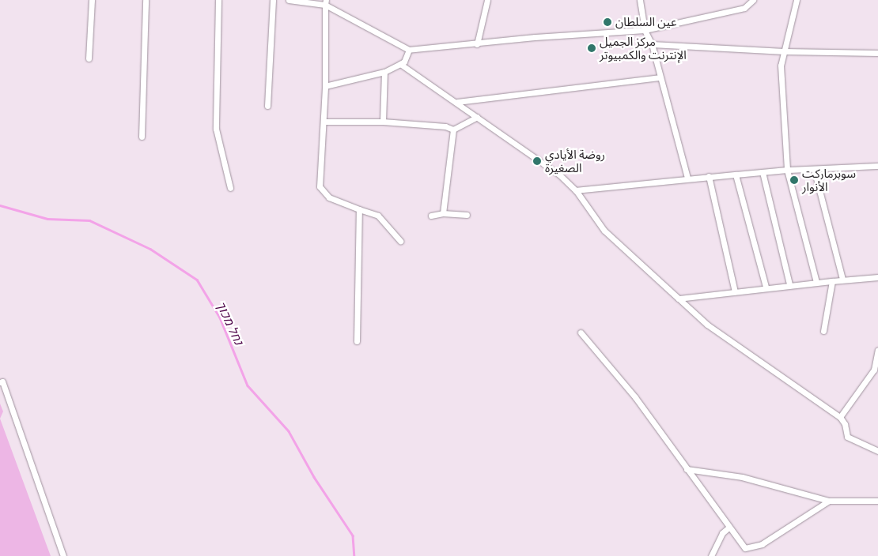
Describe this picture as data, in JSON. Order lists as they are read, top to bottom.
{
  "water": ["נחל מכוך"],
  "places": [
    "عين السلطان",
    "مركز الجميل الإنترنت والكمبيوتر",
    "روضة الأيادي الصغيرة",
    "سوبرماركت الأنوار"
  ]
}
